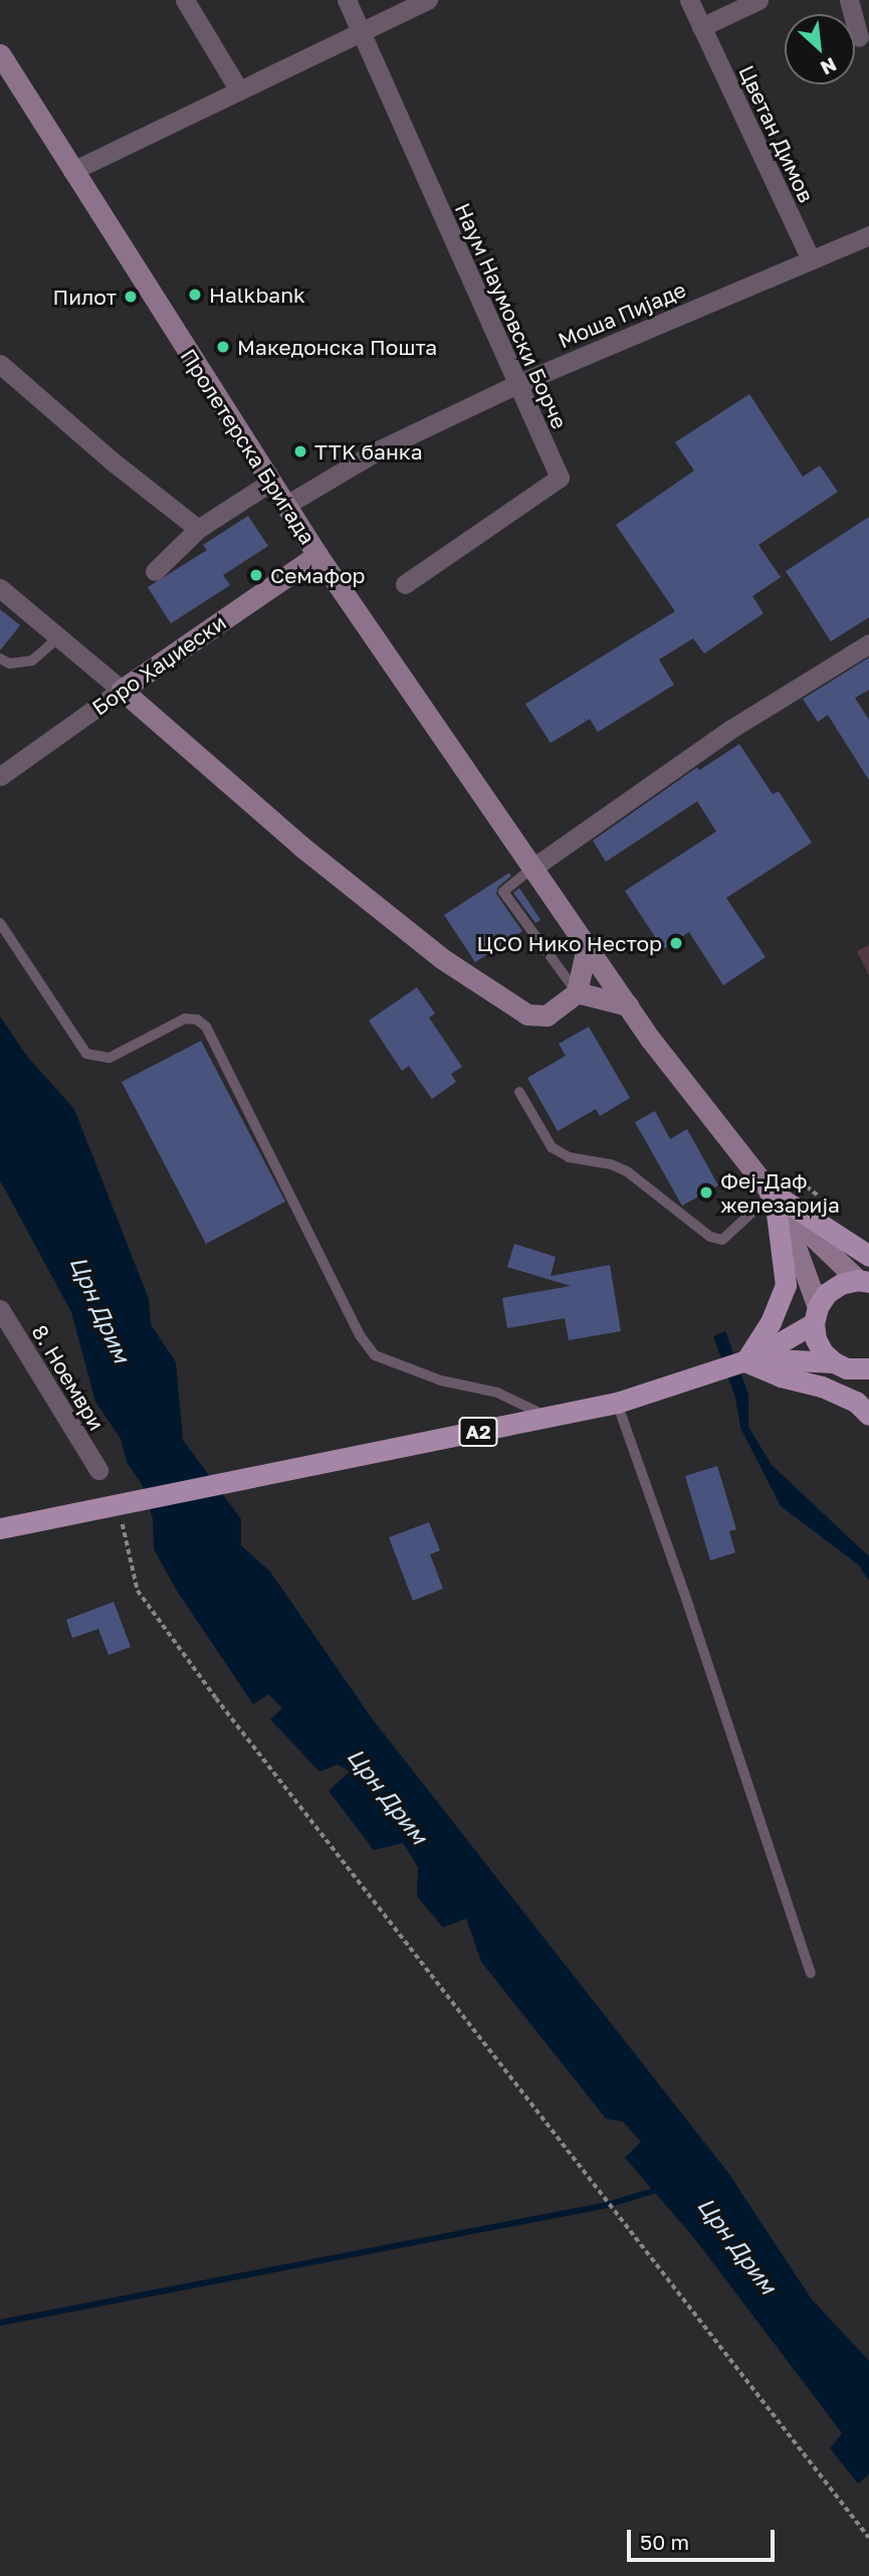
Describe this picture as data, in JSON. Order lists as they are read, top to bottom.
{
  "streets": {
    "main road": ["A2"],
    "street": [
      "Цветан Димов",
      "Моша Пијаде",
      "Наум Наумовски Борче",
      "Пролетерска Бригада",
      "Боро Хаџиески",
      "8. Ноември"
    ]
  },
  "crossings": [
    ["Цветан Димов", "Моша Пијаде"],
    ["Моша Пијаде", "Наум Наумовски Борче"],
    ["Моша Пијаде", "Пролетерска Бригада"],
    ["Пролетерска Бригада", "Боро Хаџиески"]
  ],
  "water": ["Црн Дрим"],
  "places": [
    "Halkbank",
    "Пилот",
    "Македонска Пошта",
    "TTK банка",
    "Семафор",
    "ЦСО Нико Нестор",
    "Феј-Даф железарија"
  ],
  "scale_bar": "50 m",
  "north": "bottom right"
}
